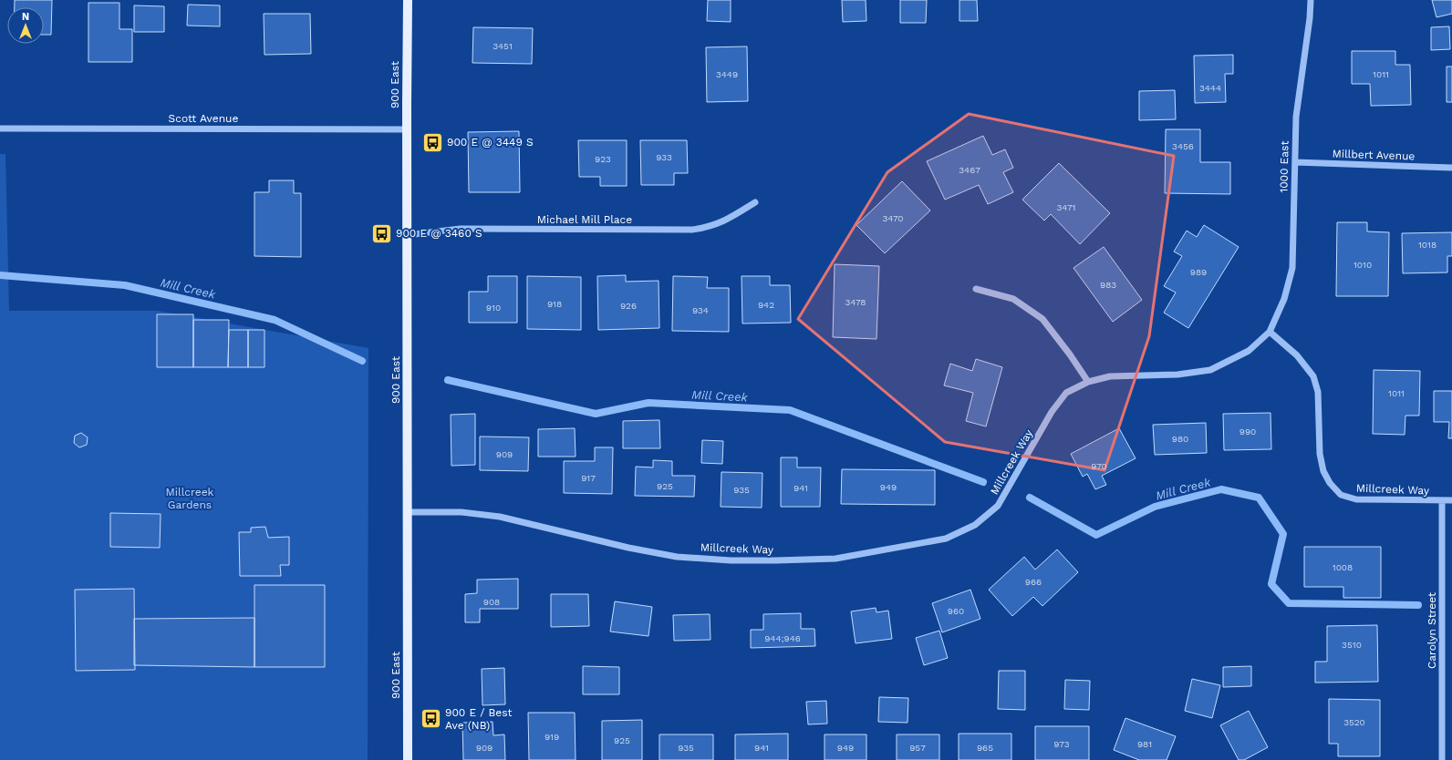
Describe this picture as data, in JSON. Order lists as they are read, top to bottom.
{
  "streets": {
    "main road": ["900 East"],
    "street": [
      "Scott Avenue",
      "Millbert Avenue",
      "1000 East",
      "Michael Mill Place",
      "Millcreek Way",
      "Carolyn Street"
    ]
  },
  "crossings": [
    ["900 East", "Scott Avenue"],
    ["900 East", "Michael Mill Place"],
    ["900 East", "Millcreek Way"],
    ["Millbert Avenue", "1000 East"],
    ["1000 East", "Millcreek Way"],
    ["Millcreek Way", "Carolyn Street"]
  ],
  "water": ["Mill Creek"],
  "parks": ["Millcreek Gardens"],
  "places": {
    "bus stop": ["900 E @ 3449 S", "900 E @ 3460 S", "900 E / Best Ave (NB)"]
  },
  "house_numbers": [
    "3451",
    "3449",
    "1011",
    "3444",
    "3456",
    "933",
    "923",
    "3467",
    "3471",
    "3470",
    "1018",
    "1010",
    "989",
    "983",
    "3478",
    "918",
    "942",
    "926",
    "910",
    "934",
    "1011",
    "990",
    "980",
    "909",
    "970",
    "917",
    "925",
    "949",
    "941",
    "935",
    "1008",
    "966",
    "908",
    "960",
    "944;946",
    "3510",
    "3520",
    "919",
    "925",
    "973",
    "981",
    "909",
    "935",
    "941",
    "949",
    "957",
    "965"
  ],
  "north": "top"
}
